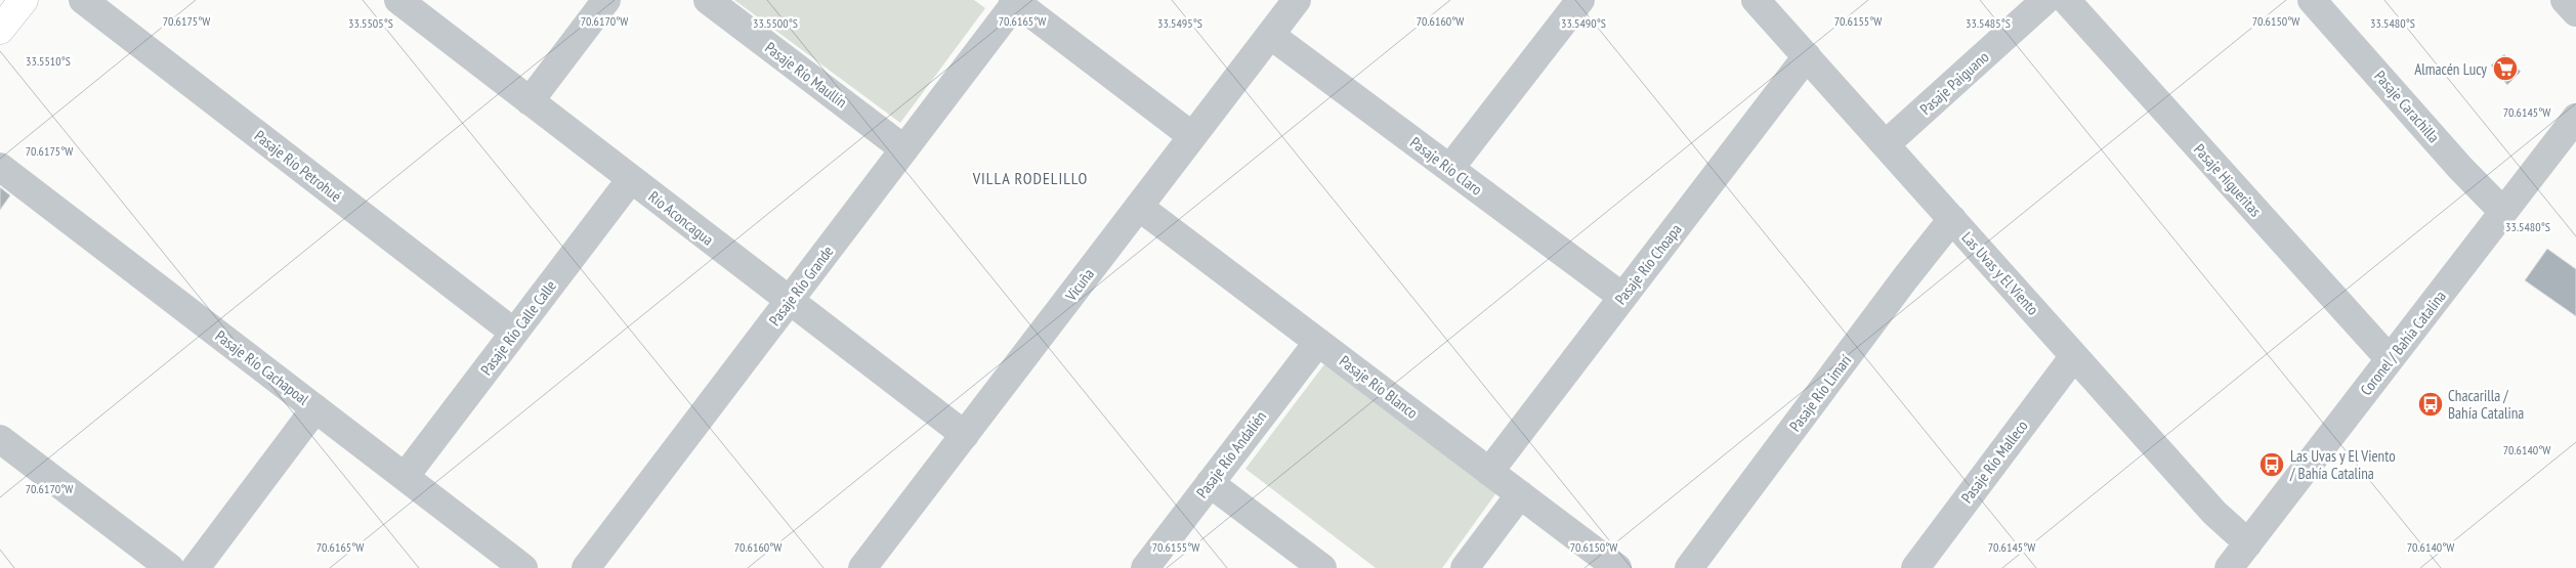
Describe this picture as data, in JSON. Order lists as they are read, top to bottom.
{
  "streets": {
    "street": [
      "Pasaje Río Maullín",
      "Pasaje Paiguano",
      "Pasaje Carachilla",
      "Pasaje Río Petrohué",
      "Pasaje Río Claro",
      "Pasaje Higueritas",
      "Río Aconcagua",
      "Pasaje Río Choapa",
      "Las Uvas y El Viento",
      "Vicuña",
      "Pasaje Río Grande",
      "Pasaje Río Calle Calle",
      "Coronel / Bahía Catalina",
      "Pasaje Río Cachapoal",
      "Pasaje Río Blanco",
      "Pasaje Río Limarí",
      "Pasaje Río Andalién",
      "Pasaje Río Malleco"
    ]
  },
  "crossings": [
    ["Pasaje Río Maullín", "Pasaje Río Grande"],
    ["Pasaje Paiguano", "Las Uvas y El Viento"],
    ["Pasaje Carachilla", "Coronel / Bahía Catalina"],
    ["Pasaje Río Petrohué", "Pasaje Río Calle Calle"],
    ["Pasaje Río Claro", "Pasaje Río Choapa"],
    ["Pasaje Río Claro", "Vicuña"],
    ["Pasaje Higueritas", "Coronel / Bahía Catalina"],
    ["Río Aconcagua", "Vicuña"],
    ["Río Aconcagua", "Pasaje Río Grande"],
    ["Río Aconcagua", "Pasaje Río Calle Calle"],
    ["Pasaje Río Choapa", "Las Uvas y El Viento"],
    ["Pasaje Río Choapa", "Pasaje Río Blanco"],
    ["Las Uvas y El Viento", "Coronel / Bahía Catalina"],
    ["Las Uvas y El Viento", "Pasaje Río Limarí"],
    ["Las Uvas y El Viento", "Pasaje Río Malleco"],
    ["Vicuña", "Pasaje Río Blanco"],
    ["Pasaje Río Calle Calle", "Pasaje Río Cachapoal"],
    ["Pasaje Río Blanco", "Pasaje Río Andalién"]
  ],
  "districts": ["VILLA RODELILLO"],
  "places": {
    "supermarket": ["Almacén Lucy"],
    "bus stop": ["Chacarilla / Bahía Catalina", "Las Uvas y El Viento / Bahía Catalina"]
  },
  "coordinates": [
    "70.6165°W",
    "70.6175°W",
    "70.6170°W",
    "70.6160°W",
    "70.6155°W",
    "70.6150°W",
    "33.5505°S",
    "33.5500°S",
    "33.5495°S",
    "33.5490°S",
    "33.5485°S",
    "33.5480°S",
    "33.5510°S",
    "70.6145°W",
    "70.6140°W"
  ]
}
